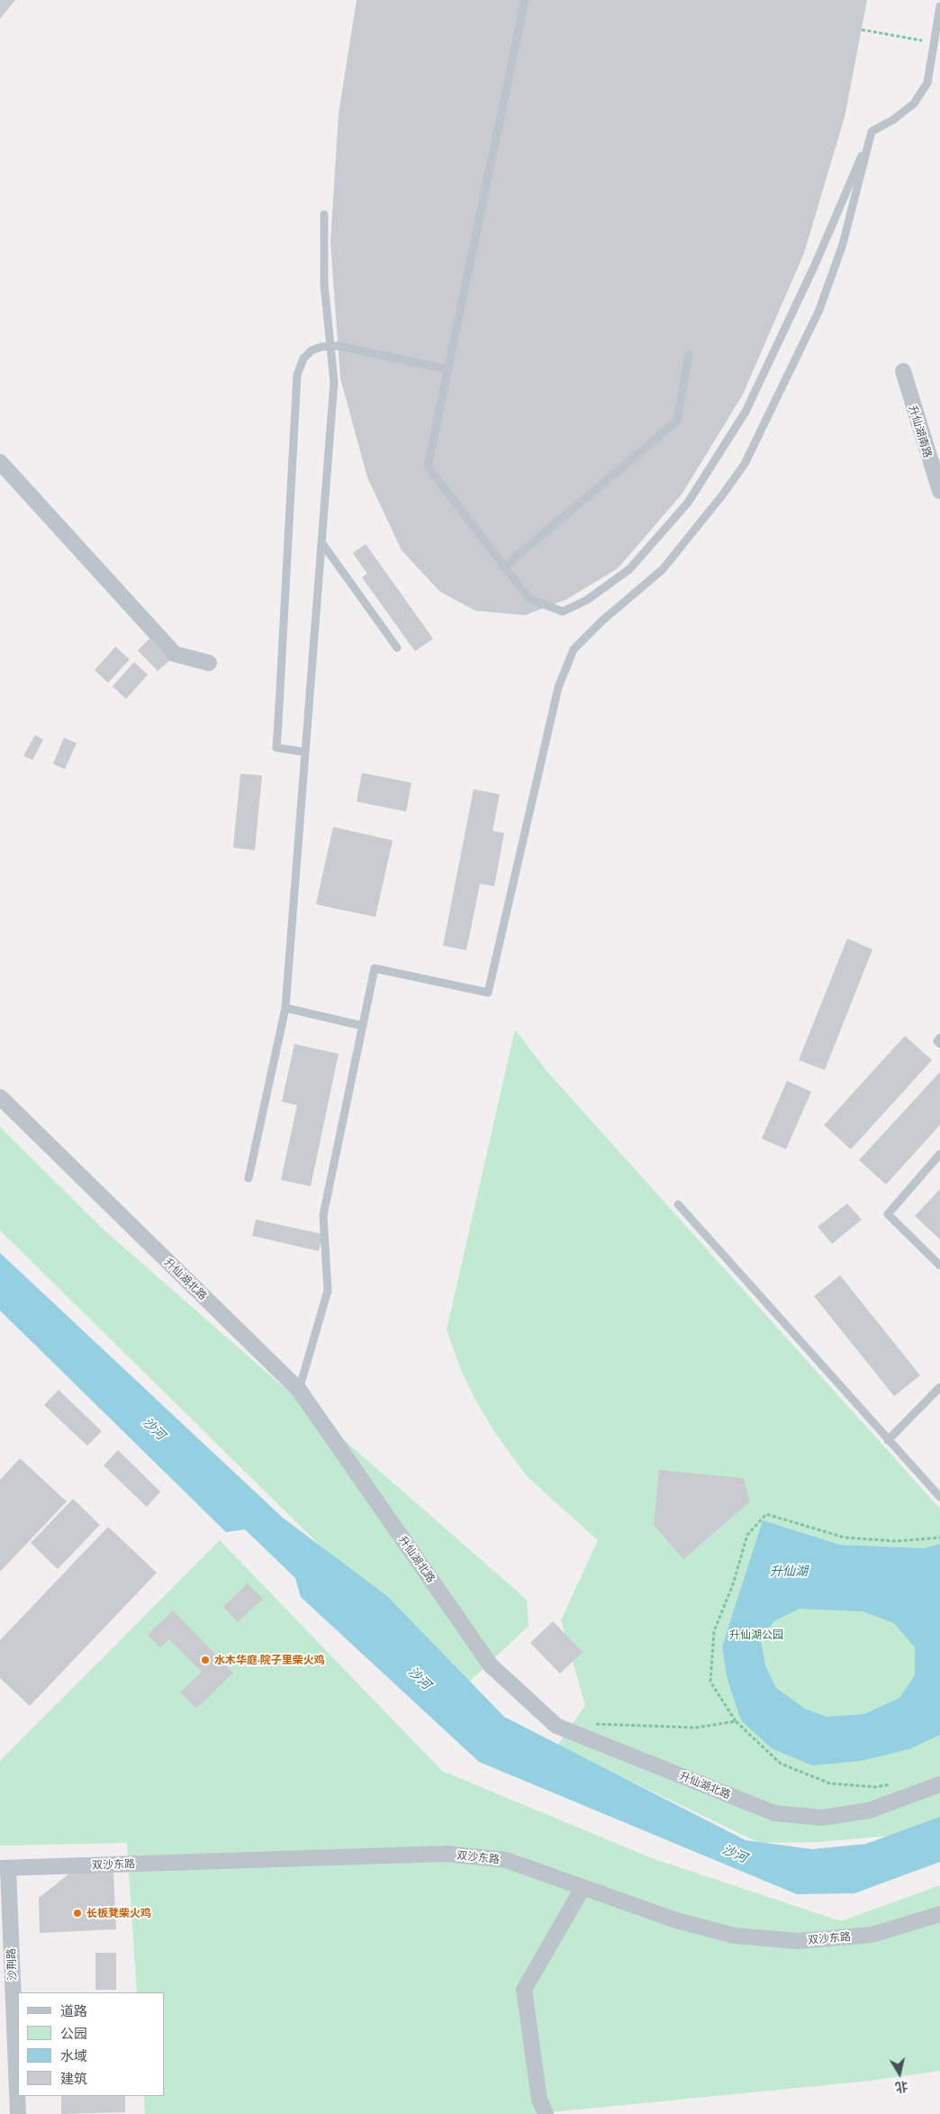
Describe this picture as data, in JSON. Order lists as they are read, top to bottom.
{
  "streets": {
    "street": [
      "升仙湖南路",
      "升仙湖北路",
      "双沙东路",
      "沙荆路"
    ]
  },
  "crossings": [
    ["双沙东路", "沙荆路"]
  ],
  "water": ["沙河", "升仙湖"],
  "parks": ["升仙湖公园"],
  "places": ["水木华庭·院子里柴火鸡", "长板凳柴火鸡"],
  "legend": [
    "道路",
    "公园",
    "水域",
    "建筑"
  ],
  "north": "bottom"
}
